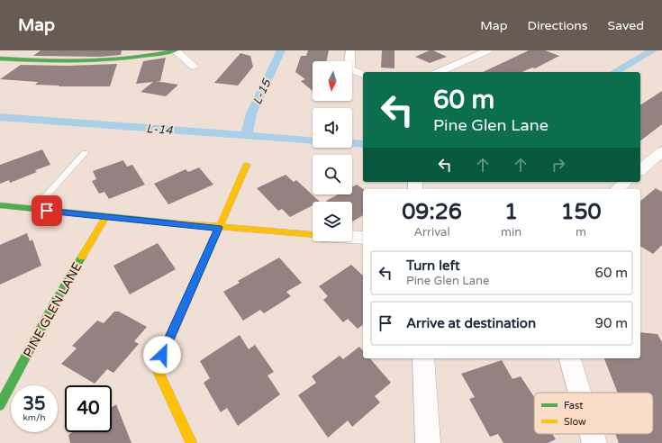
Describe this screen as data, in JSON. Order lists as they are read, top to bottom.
{
  "streets": {
    "street": ["PINE GLEN LANE"]
  },
  "water": ["L-15", "L-14"],
  "legend": ["Fast", "Slow"],
  "north": "bottom",
  "page": {
    "header": "Map",
    "nav": ["Map", "Directions", "Saved"],
    "turn": ["60 m", "Pine Glen Lane"],
    "eta": [
      "09:26",
      "Arrival",
      "1",
      "min",
      "150",
      "m"
    ],
    "list": [
      {
        "name": "Turn left",
        "note": "Pine Glen Lane",
        "value": "60 m"
      },
      {
        "name": "Arrive at destination",
        "value": "90 m"
      }
    ],
    "speed": "35 km/h",
    "limit": "40"
  }
}
